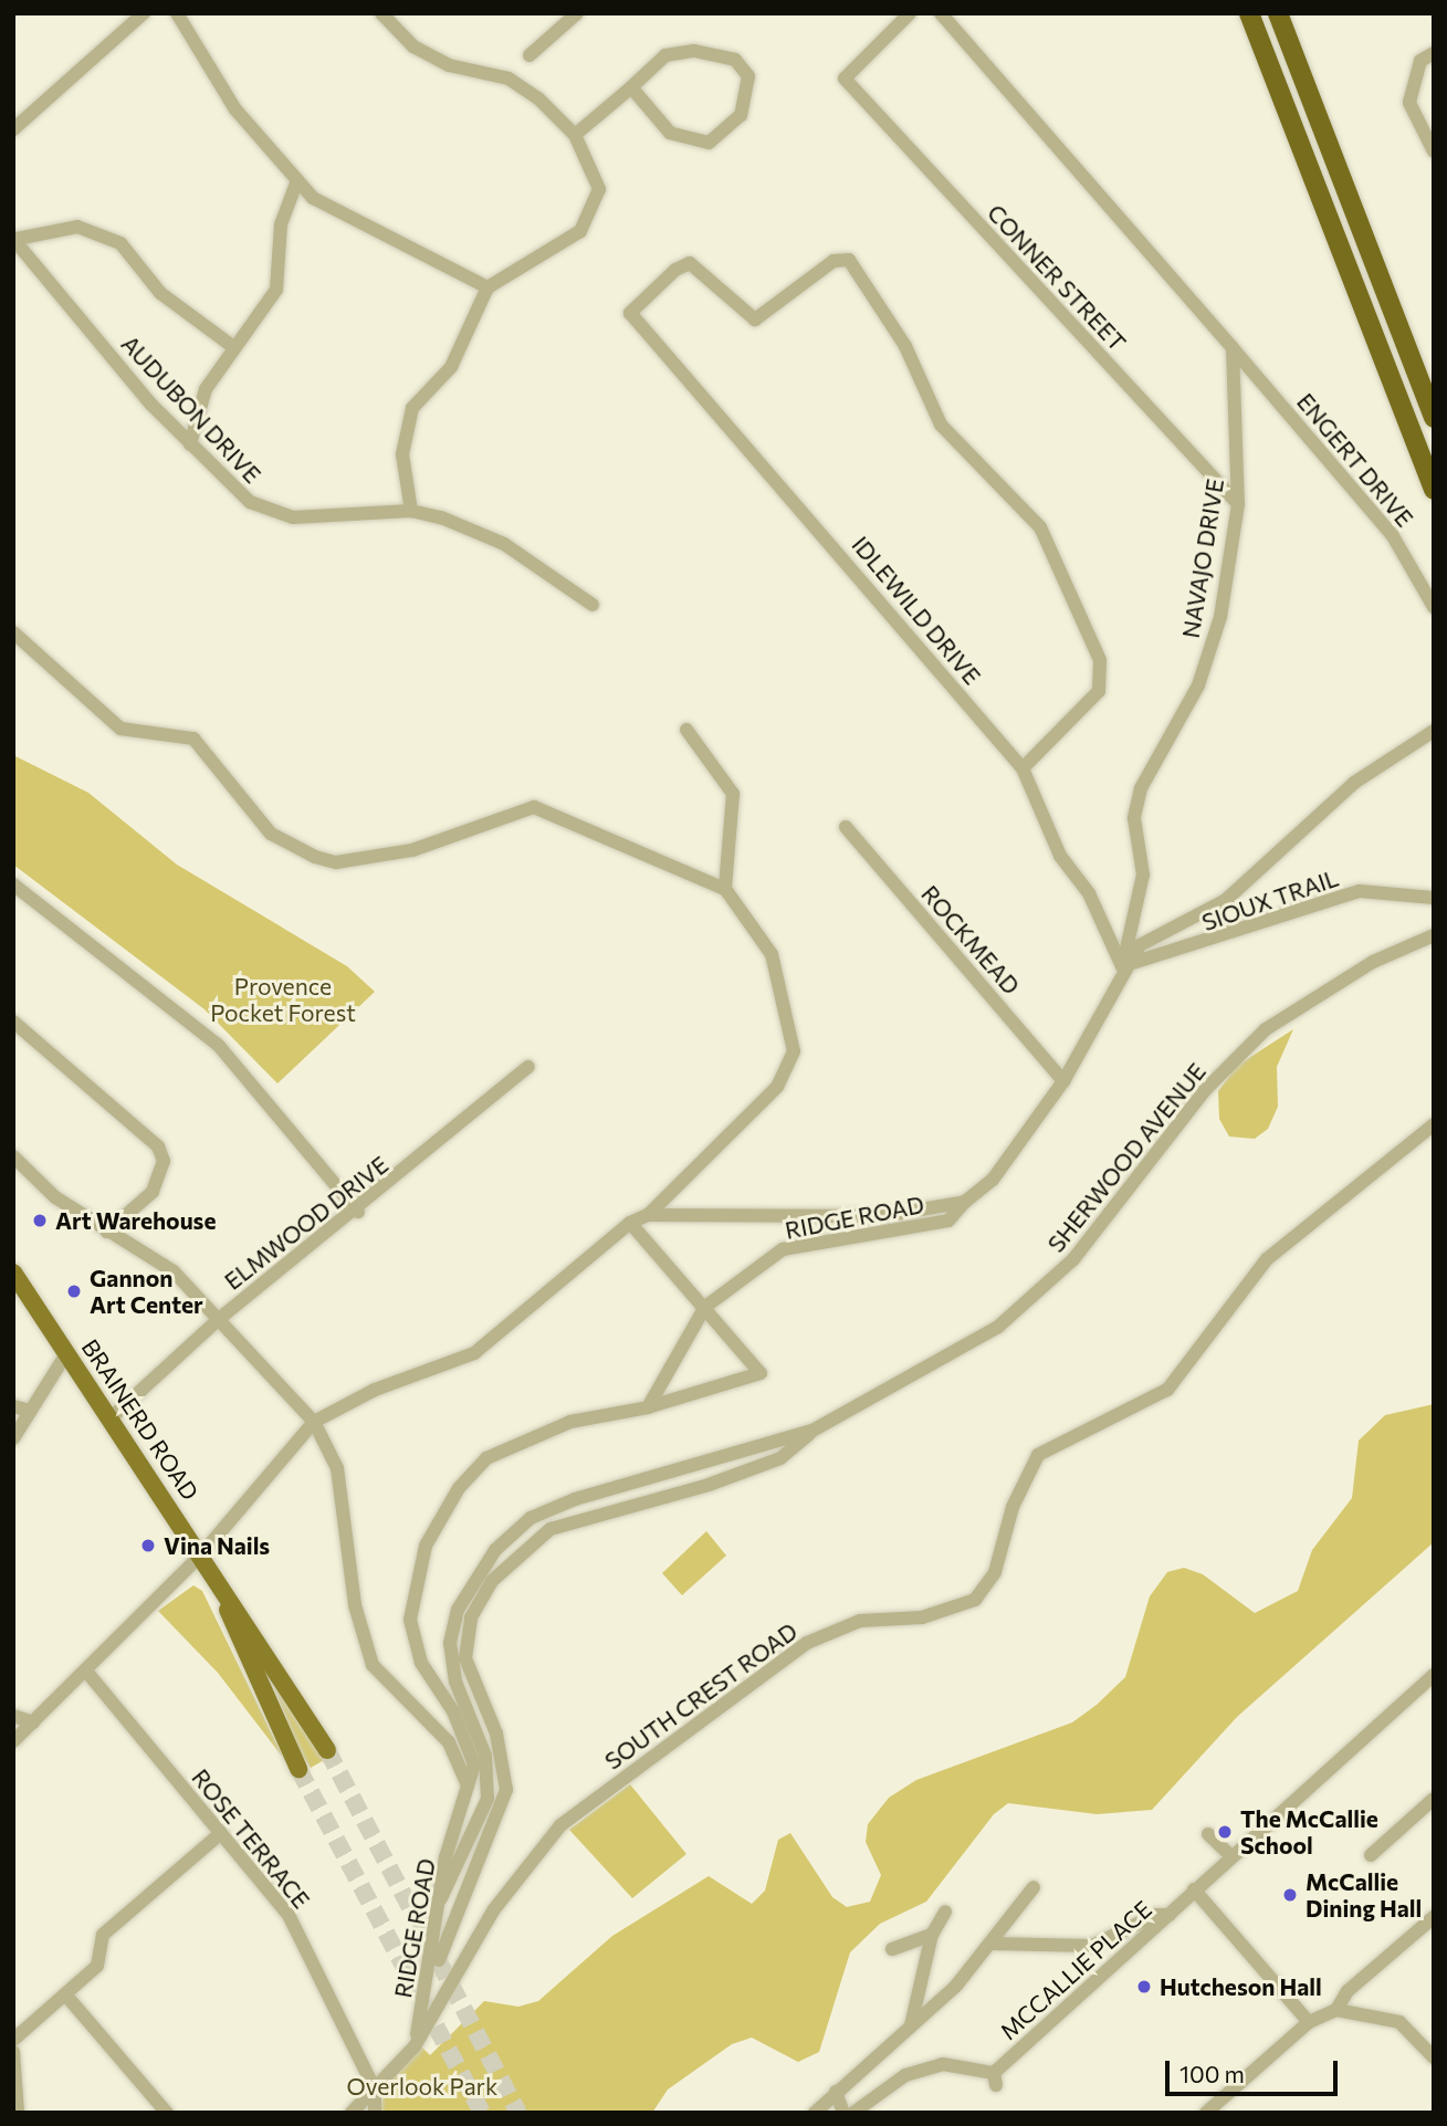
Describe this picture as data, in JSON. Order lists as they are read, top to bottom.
{
  "streets": {
    "main road": ["BRAINERD ROAD"],
    "street": [
      "CONNER STREET",
      "AUDUBON DRIVE",
      "ENGERT DRIVE",
      "NAVAJO DRIVE",
      "IDLEWILD DRIVE",
      "SIOUX TRAIL",
      "ROCKMEAD",
      "SHERWOOD AVENUE",
      "RIDGE ROAD",
      "ELMWOOD DRIVE",
      "SOUTH CREST ROAD",
      "ROSE TERRACE",
      "MCCALLIE PLACE"
    ]
  },
  "crossings": [
    ["CONNER STREET", "NAVAJO DRIVE"],
    ["ENGERT DRIVE", "NAVAJO DRIVE"],
    ["NAVAJO DRIVE", "IDLEWILD DRIVE"],
    ["NAVAJO DRIVE", "SIOUX TRAIL"],
    ["NAVAJO DRIVE", "RIDGE ROAD"],
    ["IDLEWILD DRIVE", "SIOUX TRAIL"],
    ["IDLEWILD DRIVE", "RIDGE ROAD"],
    ["SIOUX TRAIL", "RIDGE ROAD"],
    ["ROCKMEAD", "RIDGE ROAD"],
    ["SHERWOOD AVENUE", "RIDGE ROAD"],
    ["RIDGE ROAD", "SOUTH CREST ROAD"],
    ["ELMWOOD DRIVE", "BRAINERD ROAD"],
    ["SOUTH CREST ROAD", "ROSE TERRACE"]
  ],
  "parks": ["Provence Pocket Forest", "Overlook Park"],
  "places": [
    "Art Warehouse",
    "Gannon Art Center",
    "Vina Nails",
    "The McCallie School",
    "McCallie Dining Hall",
    "Hutcheson Hall"
  ],
  "scale_bar": "100 m"
}
